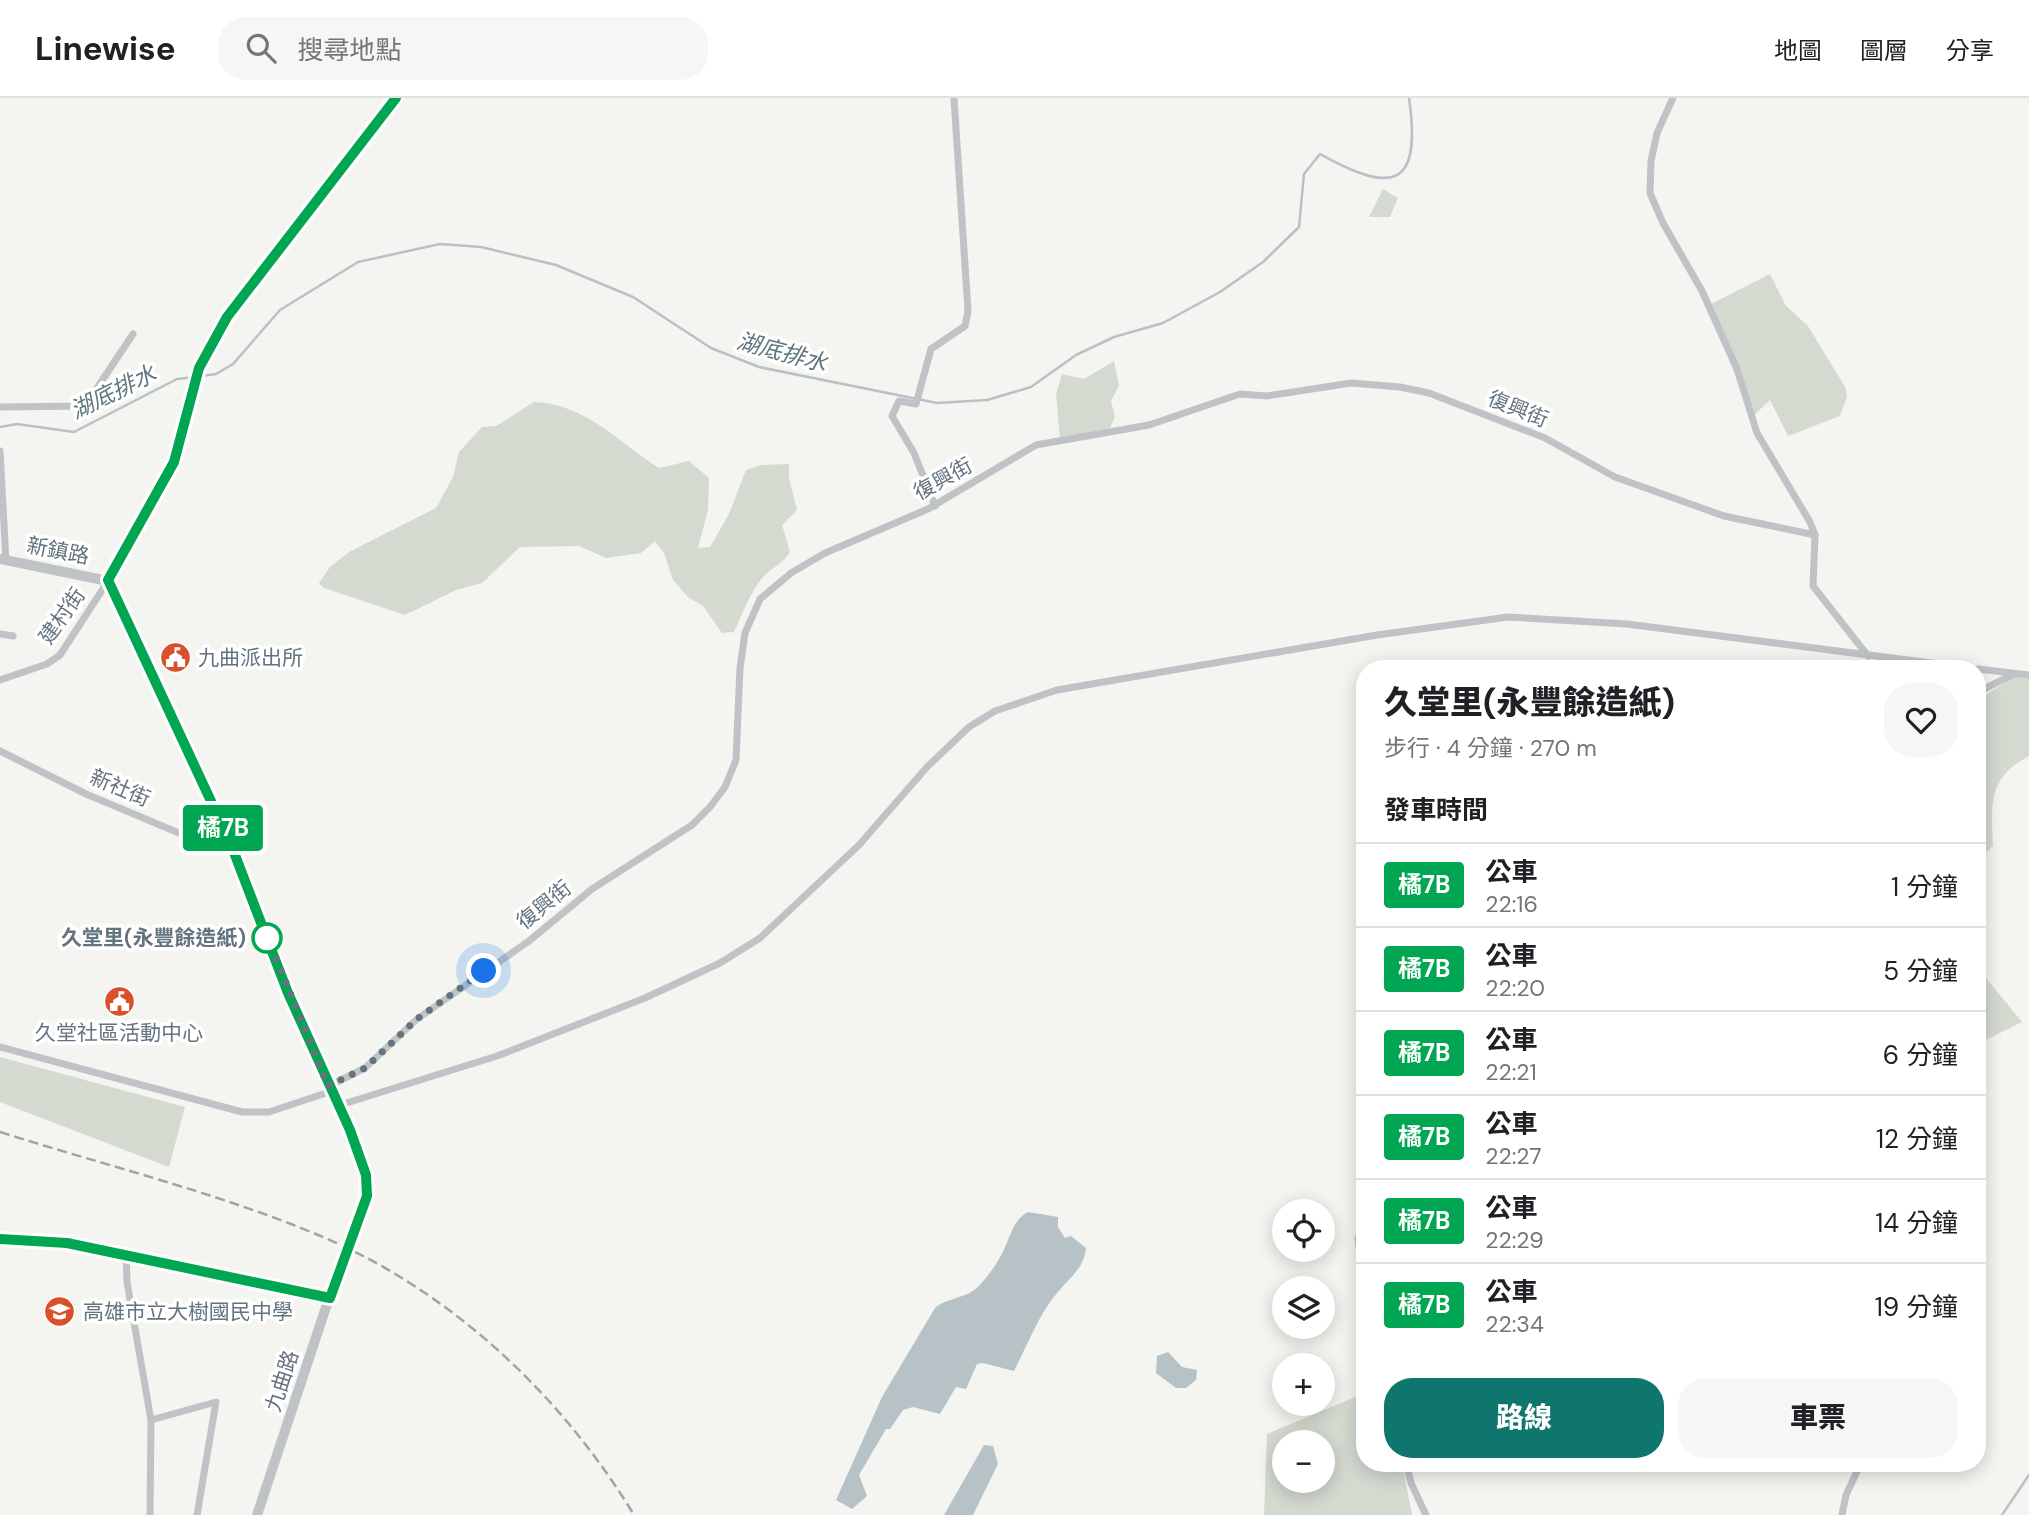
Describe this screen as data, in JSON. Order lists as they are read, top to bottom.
{
  "streets": {
    "street": [
      "復興街",
      "新鎮路",
      "建村街",
      "新社街",
      "九曲路"
    ]
  },
  "crossings": [
    ["復興街", "九曲路"],
    ["新鎮路", "建村街"],
    ["新鎮路", "九曲路"],
    ["建村街", "九曲路"],
    ["新社街", "九曲路"]
  ],
  "water": ["湖底排水"],
  "places": {
    "public building": ["九曲派出所", "久堂社區活動中心"],
    "other": ["久堂里(永豐餘造紙)"],
    "school or university": ["高雄市立大樹國民中學"]
  },
  "lines": ["bus line 橘7B"],
  "page": {
    "header": "Linewise",
    "search": "搜尋地點",
    "nav": ["地圖", "圖層", "分享"],
    "on_map": "橘7B",
    "heading": [
      ["久堂里(永豐餘造紙)", "步行 · 4 分鐘 · 270 m"],
      "發車時間"
    ],
    "list": [
      {
        "mark": "橘7B",
        "name": "公車",
        "note": "22:16",
        "value": "1 分鐘"
      },
      {
        "mark": "橘7B",
        "name": "公車",
        "note": "22:20",
        "value": "5 分鐘"
      },
      {
        "mark": "橘7B",
        "name": "公車",
        "note": "22:21",
        "value": "6 分鐘"
      },
      {
        "mark": "橘7B",
        "name": "公車",
        "note": "22:27",
        "value": "12 分鐘"
      },
      {
        "mark": "橘7B",
        "name": "公車",
        "note": "22:29",
        "value": "14 分鐘"
      },
      {
        "mark": "橘7B",
        "name": "公車",
        "note": "22:34",
        "value": "19 分鐘"
      }
    ],
    "map_buttons": ["+", "−"],
    "buttons": ["路線", "車票"]
  }
}
